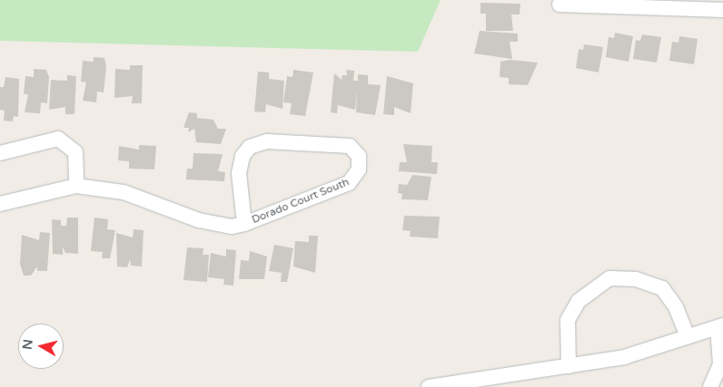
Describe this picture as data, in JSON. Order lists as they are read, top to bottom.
{
  "streets": {
    "street": ["Dorado Court South"]
  },
  "north": "left"
}
